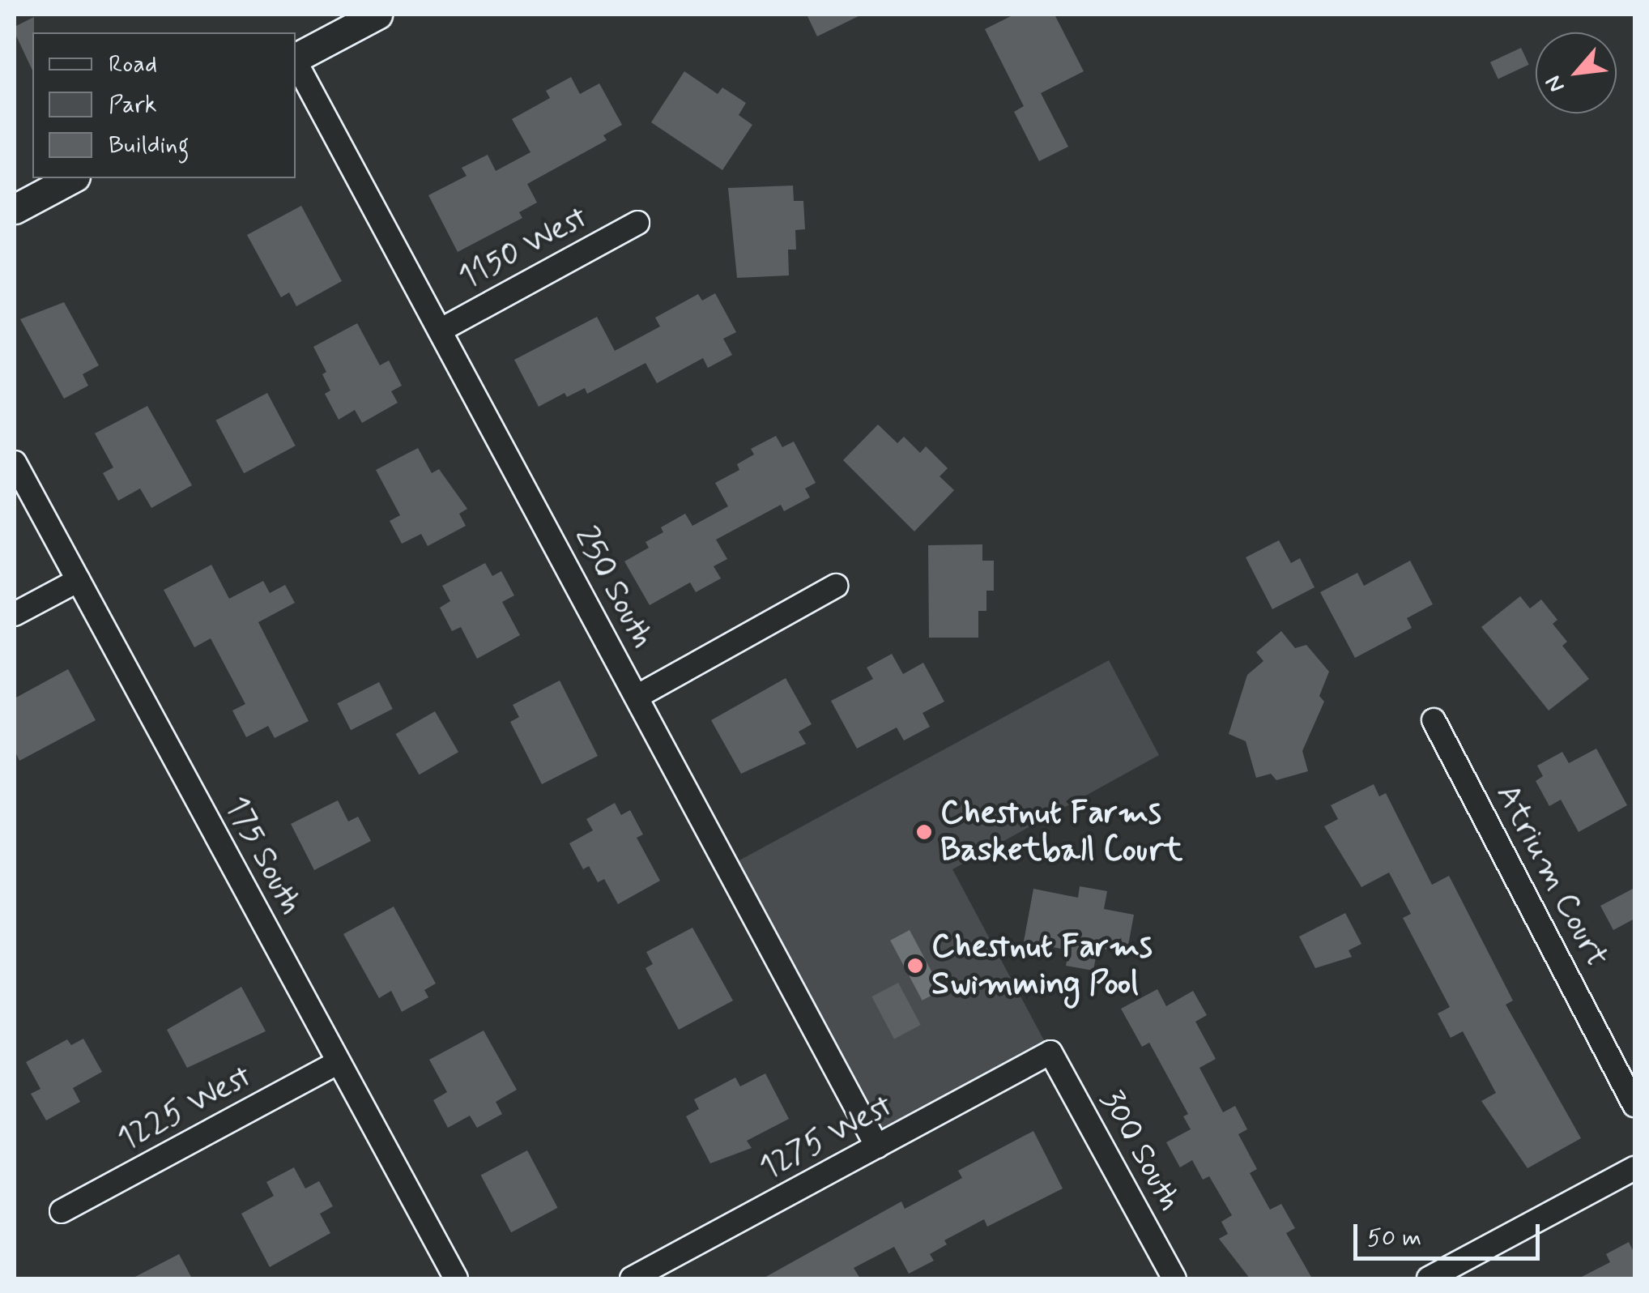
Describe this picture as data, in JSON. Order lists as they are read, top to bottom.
{
  "streets": {
    "street": [
      "1150 West",
      "250 South",
      "175 South",
      "Atrium Court",
      "1225 West",
      "1275 West",
      "300 South"
    ]
  },
  "crossings": [
    ["1150 West", "250 South"],
    ["250 South", "1275 West"],
    ["175 South", "1225 West"],
    ["1275 West", "300 South"]
  ],
  "places": ["Chestnut Farms Basketball Court", "Chestnut Farms Swimming Pool"],
  "legend": ["Road", "Park", "Building"],
  "scale_bar": "50 m",
  "north": "bottom left"
}
